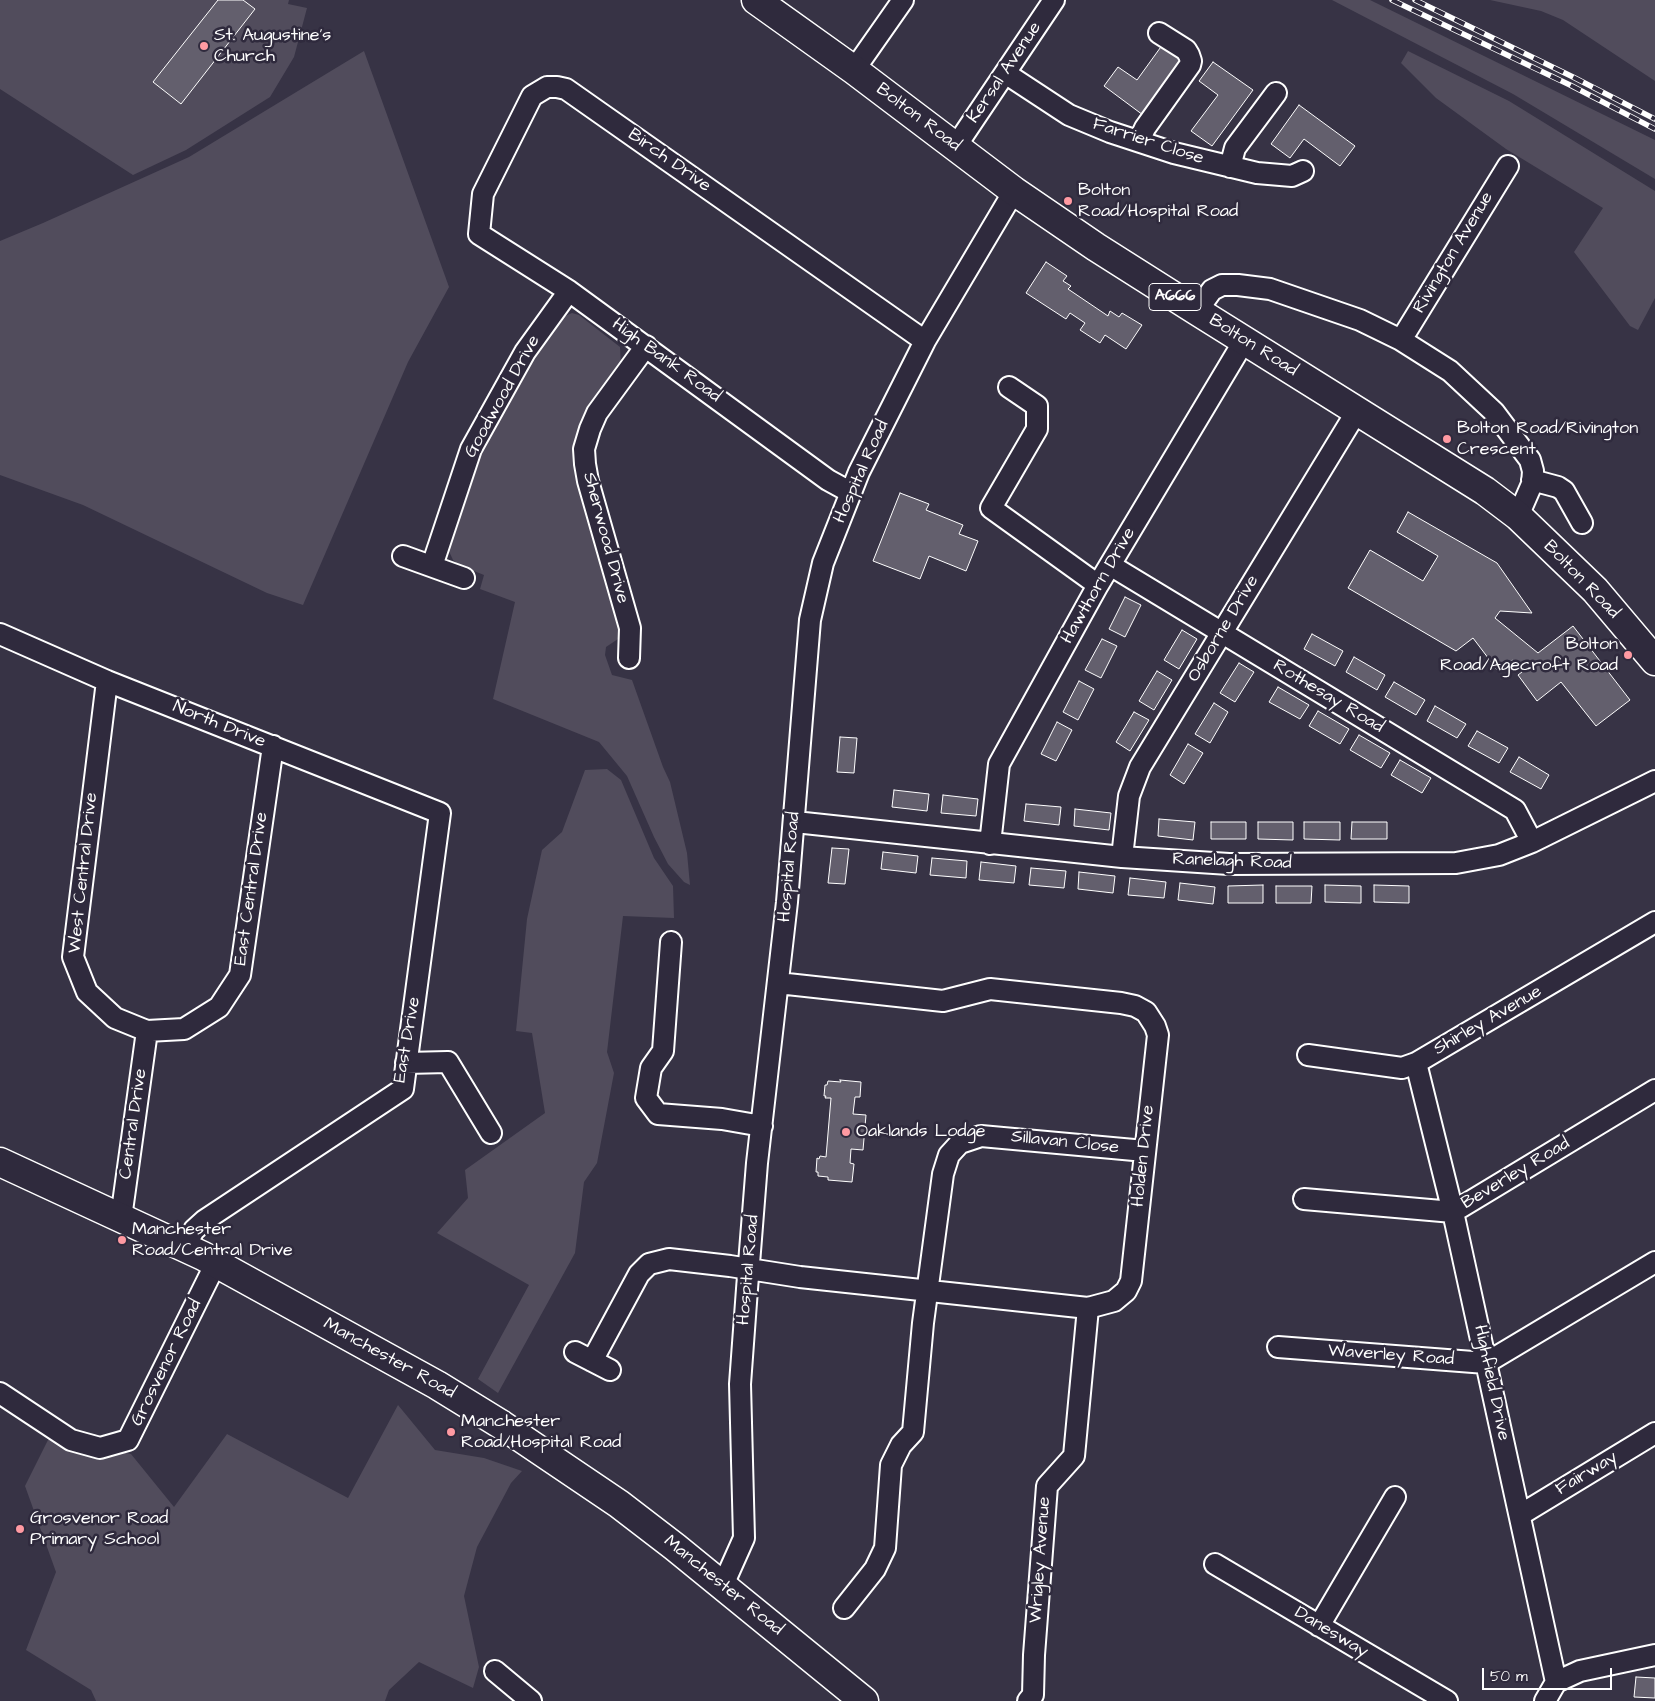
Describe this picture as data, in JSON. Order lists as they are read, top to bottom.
{
  "streets": {
    "main road": ["Bolton Road", "A666", "Manchester Road"],
    "street": [
      "Kersal Avenue",
      "Farrier Close",
      "Birch Drive",
      "Rivington Avenue",
      "High Bank Road",
      "Goodwood Drive",
      "Hospital Road",
      "Sherwood Drive",
      "Hawthorn Drive",
      "Osborne Drive",
      "Rothesay Road",
      "North Drive",
      "Ranelagh Road",
      "West Central Drive",
      "East Central Drive",
      "Shirley Avenue",
      "East Drive",
      "Central Drive",
      "Sillavan Close",
      "Holden Drive",
      "Beverley Road",
      "Waverley Road",
      "Grosvenor Road",
      "Highfield Drive",
      "Fairway",
      "Wrigley Avenue",
      "Danesway"
    ]
  },
  "crossings": [
    ["Kersal Avenue", "Bolton Road"],
    ["Kersal Avenue", "Farrier Close"],
    ["Bolton Road", "Hospital Road"],
    ["Bolton Road", "Hawthorn Drive"],
    ["Bolton Road", "Osborne Drive"],
    ["Birch Drive", "High Bank Road"],
    ["Birch Drive", "Hospital Road"],
    ["High Bank Road", "Goodwood Drive"],
    ["High Bank Road", "Hospital Road"],
    ["High Bank Road", "Sherwood Drive"],
    ["Hospital Road", "Ranelagh Road"],
    ["Hospital Road", "Holden Drive"],
    ["Hospital Road", "Manchester Road"],
    ["Hawthorn Drive", "Rothesay Road"],
    ["Hawthorn Drive", "Ranelagh Road"],
    ["Osborne Drive", "Rothesay Road"],
    ["Osborne Drive", "Ranelagh Road"],
    ["Rothesay Road", "Ranelagh Road"],
    ["North Drive", "West Central Drive"],
    ["North Drive", "East Central Drive"],
    ["North Drive", "East Drive"],
    ["West Central Drive", "East Central Drive"],
    ["West Central Drive", "Central Drive"],
    ["East Central Drive", "Central Drive"],
    ["Shirley Avenue", "Highfield Drive"],
    ["East Drive", "Manchester Road"],
    ["Central Drive", "Manchester Road"],
    ["Sillavan Close", "Holden Drive"],
    ["Holden Drive", "Wrigley Avenue"],
    ["Beverley Road", "Highfield Drive"],
    ["Waverley Road", "Highfield Drive"],
    ["Manchester Road", "Grosvenor Road"],
    ["Highfield Drive", "Fairway"]
  ],
  "places": [
    "St. Augustine's Church",
    "Bolton Road/Hospital Road",
    "Bolton Road/Rivington Crescent",
    "Bolton Road/Agecroft Road",
    "Oaklands Lodge",
    "Manchester Road/Central Drive",
    "Manchester Road/Hospital Road",
    "Grosvenor Road Primary School"
  ],
  "scale_bar": "50 m"
}
